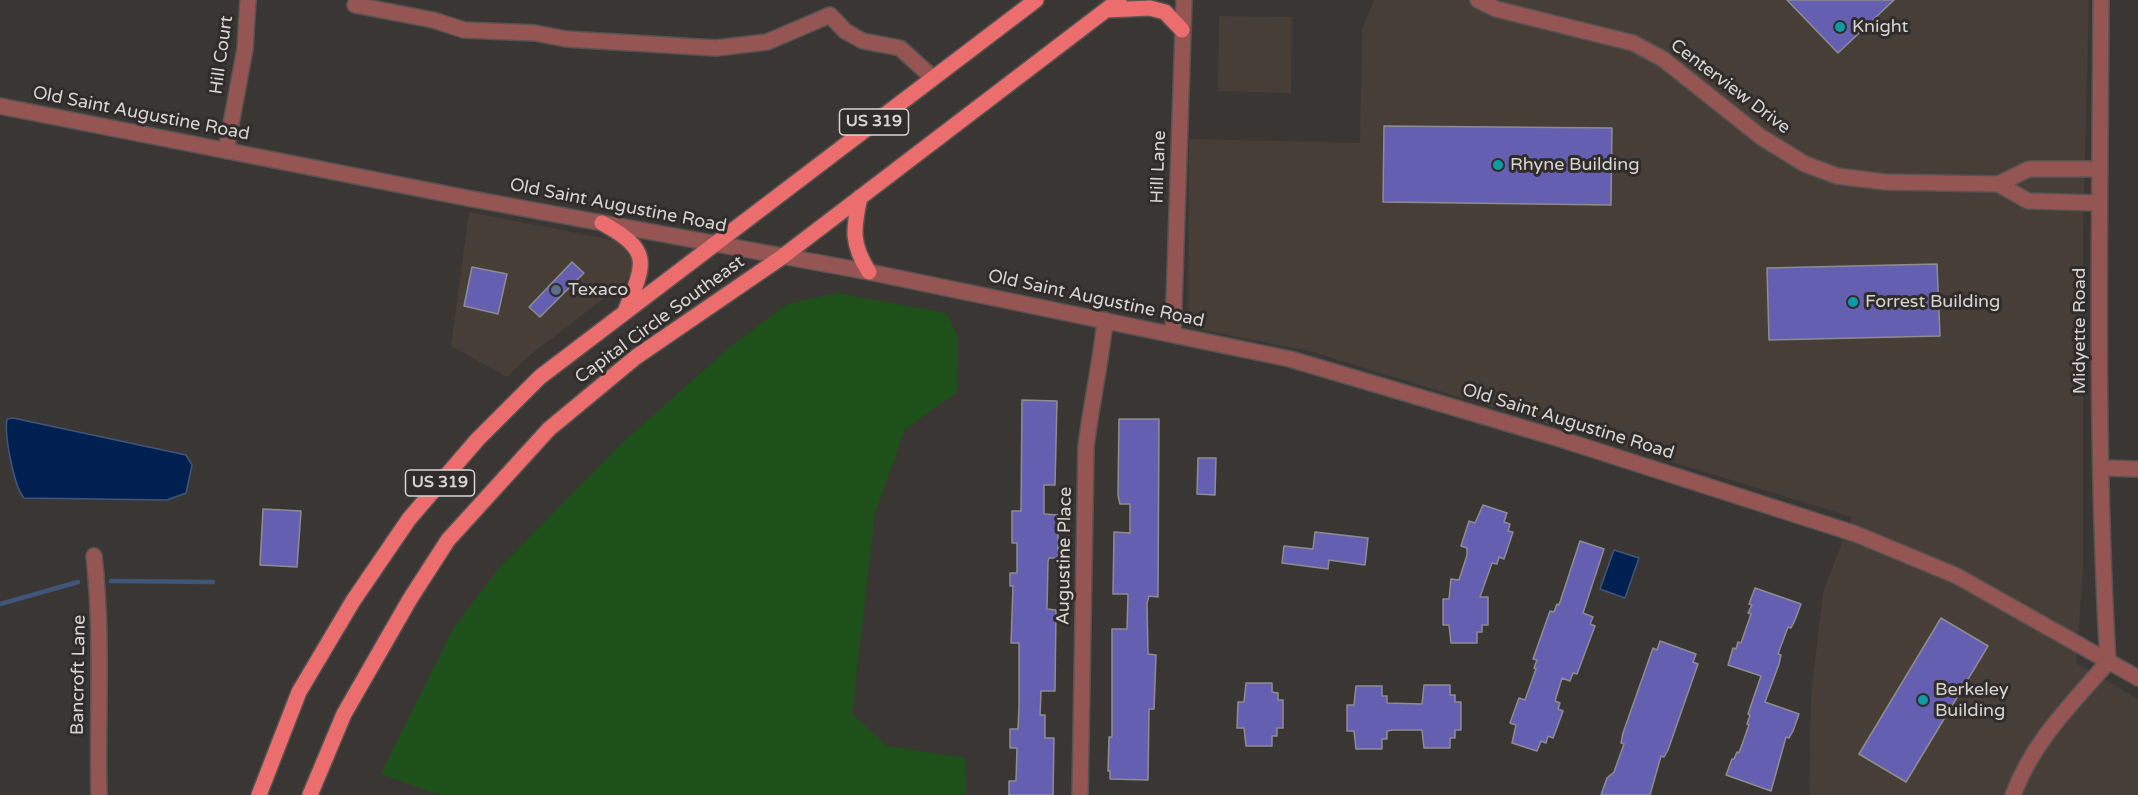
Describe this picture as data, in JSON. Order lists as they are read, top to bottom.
{
  "streets": {
    "main road": ["US 319", "Capital Circle Southeast"],
    "street": [
      "Hill Court",
      "Centerview Drive",
      "Old Saint Augustine Road",
      "Hill Lane",
      "Midyette Road",
      "Augustine Place",
      "Bancroft Lane"
    ]
  },
  "crossings": [
    ["Hill Court", "Old Saint Augustine Road"],
    ["Centerview Drive", "Midyette Road"],
    ["Old Saint Augustine Road", "Hill Lane"],
    ["Old Saint Augustine Road", "Capital Circle Southeast"],
    ["Old Saint Augustine Road", "Midyette Road"],
    ["Old Saint Augustine Road", "Augustine Place"]
  ],
  "places": [
    "Knight",
    "Rhyne Building",
    "Texaco",
    "Forrest Building",
    "Berkeley Building"
  ]
}
